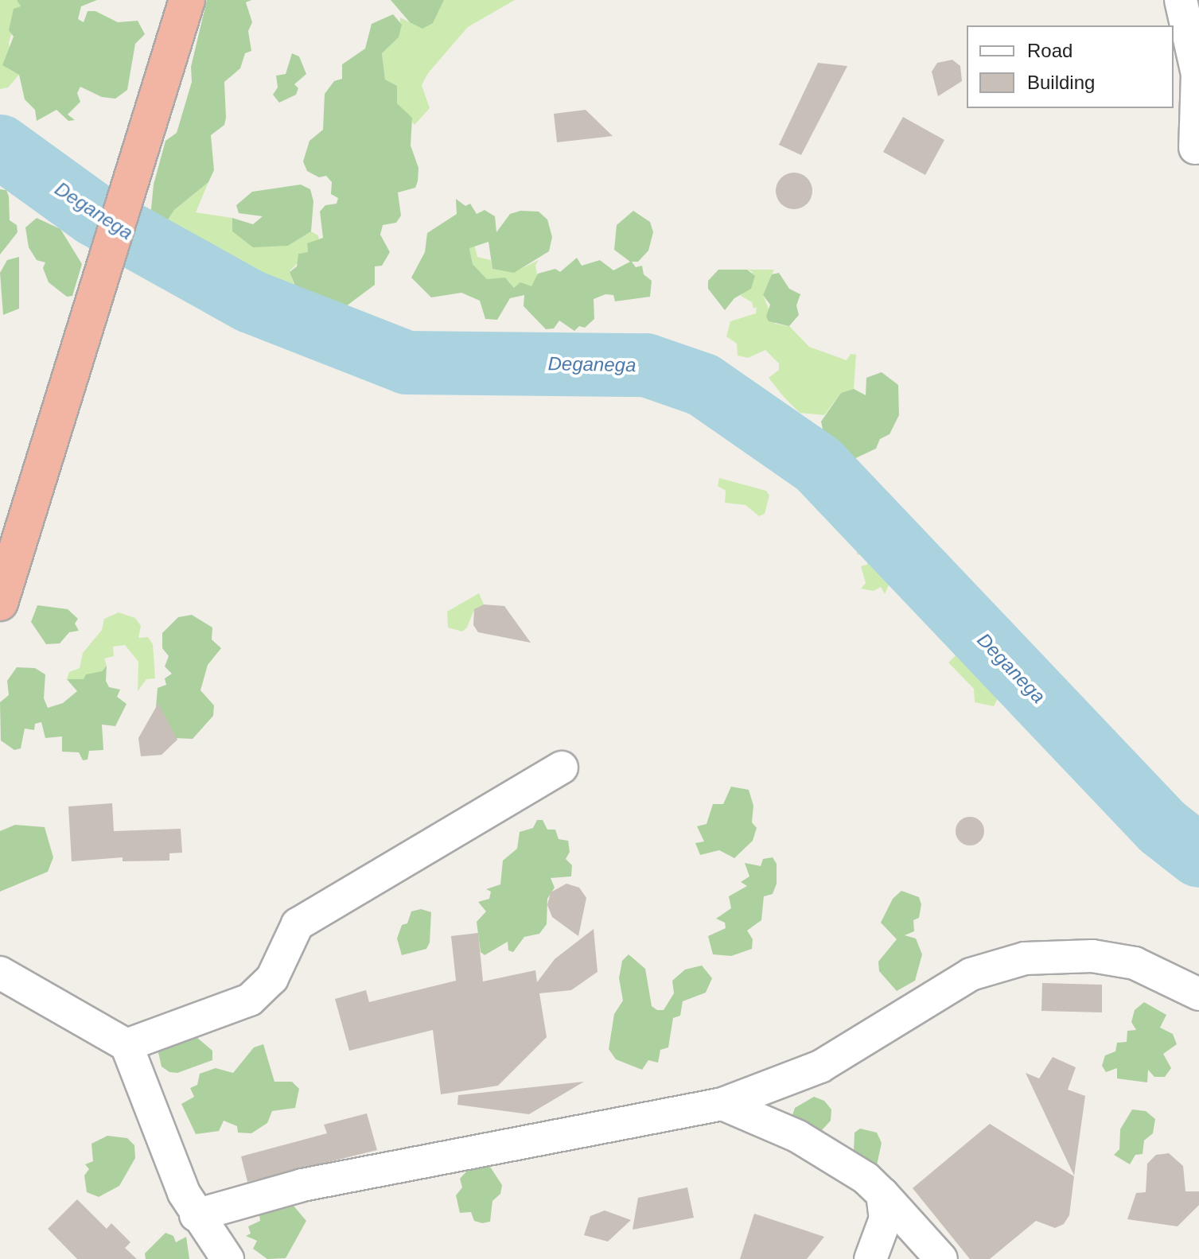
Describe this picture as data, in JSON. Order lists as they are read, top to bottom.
{
  "water": ["Deganega"],
  "legend": ["Road", "Building"]
}
